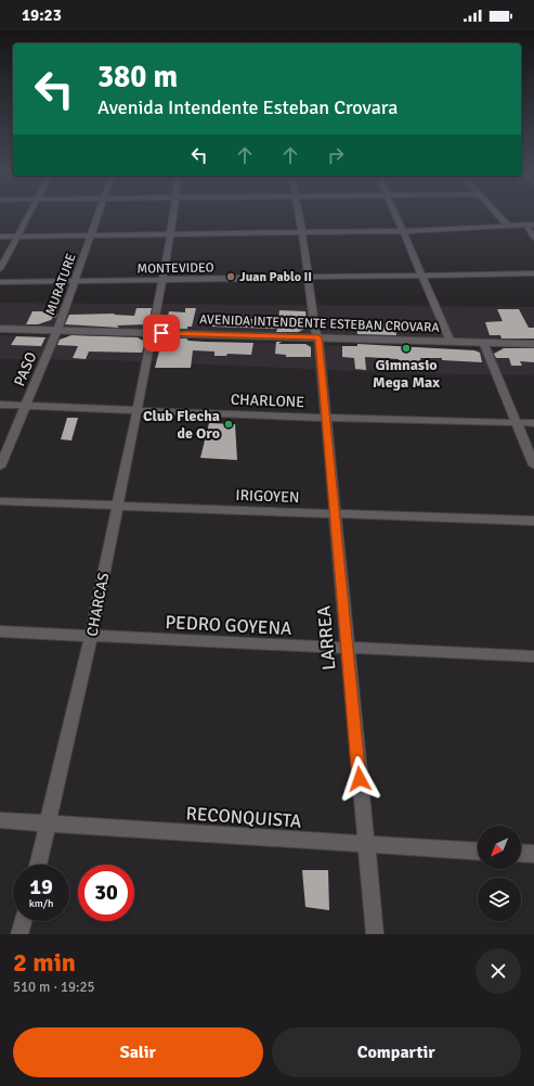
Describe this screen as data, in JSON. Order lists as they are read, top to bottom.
{
  "streets": {
    "main road": ["AVENIDA INTENDENTE ESTEBAN CROVARA"],
    "street": [
      "MONTEVIDEO",
      "MURATURE",
      "PASO",
      "CHARLONE",
      "IRIGOYEN",
      "CHARCAS",
      "PEDRO GOYENA",
      "LARREA",
      "RECONQUISTA"
    ]
  },
  "crossings": [
    ["MONTEVIDEO", "MURATURE"],
    ["MONTEVIDEO", "CHARCAS"],
    ["MONTEVIDEO", "LARREA"],
    ["MURATURE", "AVENIDA INTENDENTE ESTEBAN CROVARA"],
    ["MURATURE", "PASO"],
    ["AVENIDA INTENDENTE ESTEBAN CROVARA", "PASO"],
    ["AVENIDA INTENDENTE ESTEBAN CROVARA", "CHARCAS"],
    ["AVENIDA INTENDENTE ESTEBAN CROVARA", "LARREA"],
    ["PASO", "CHARLONE"],
    ["CHARLONE", "CHARCAS"],
    ["CHARLONE", "LARREA"],
    ["IRIGOYEN", "CHARCAS"],
    ["IRIGOYEN", "LARREA"],
    ["CHARCAS", "PEDRO GOYENA"],
    ["CHARCAS", "RECONQUISTA"],
    ["PEDRO GOYENA", "LARREA"],
    ["LARREA", "RECONQUISTA"]
  ],
  "places": ["Juan Pablo II", "Gimnasio Mega Max", "Club Flecha de Oro"],
  "north": "bottom left",
  "page": {
    "status": "19:23",
    "turn": ["380 m", "Avenida Intendente Esteban Crovara"],
    "speed": "19 km/h",
    "limit": "30",
    "heading": ["2 min", "510 m · 19:25"],
    "buttons": ["Salir", "Compartir"]
  }
}
